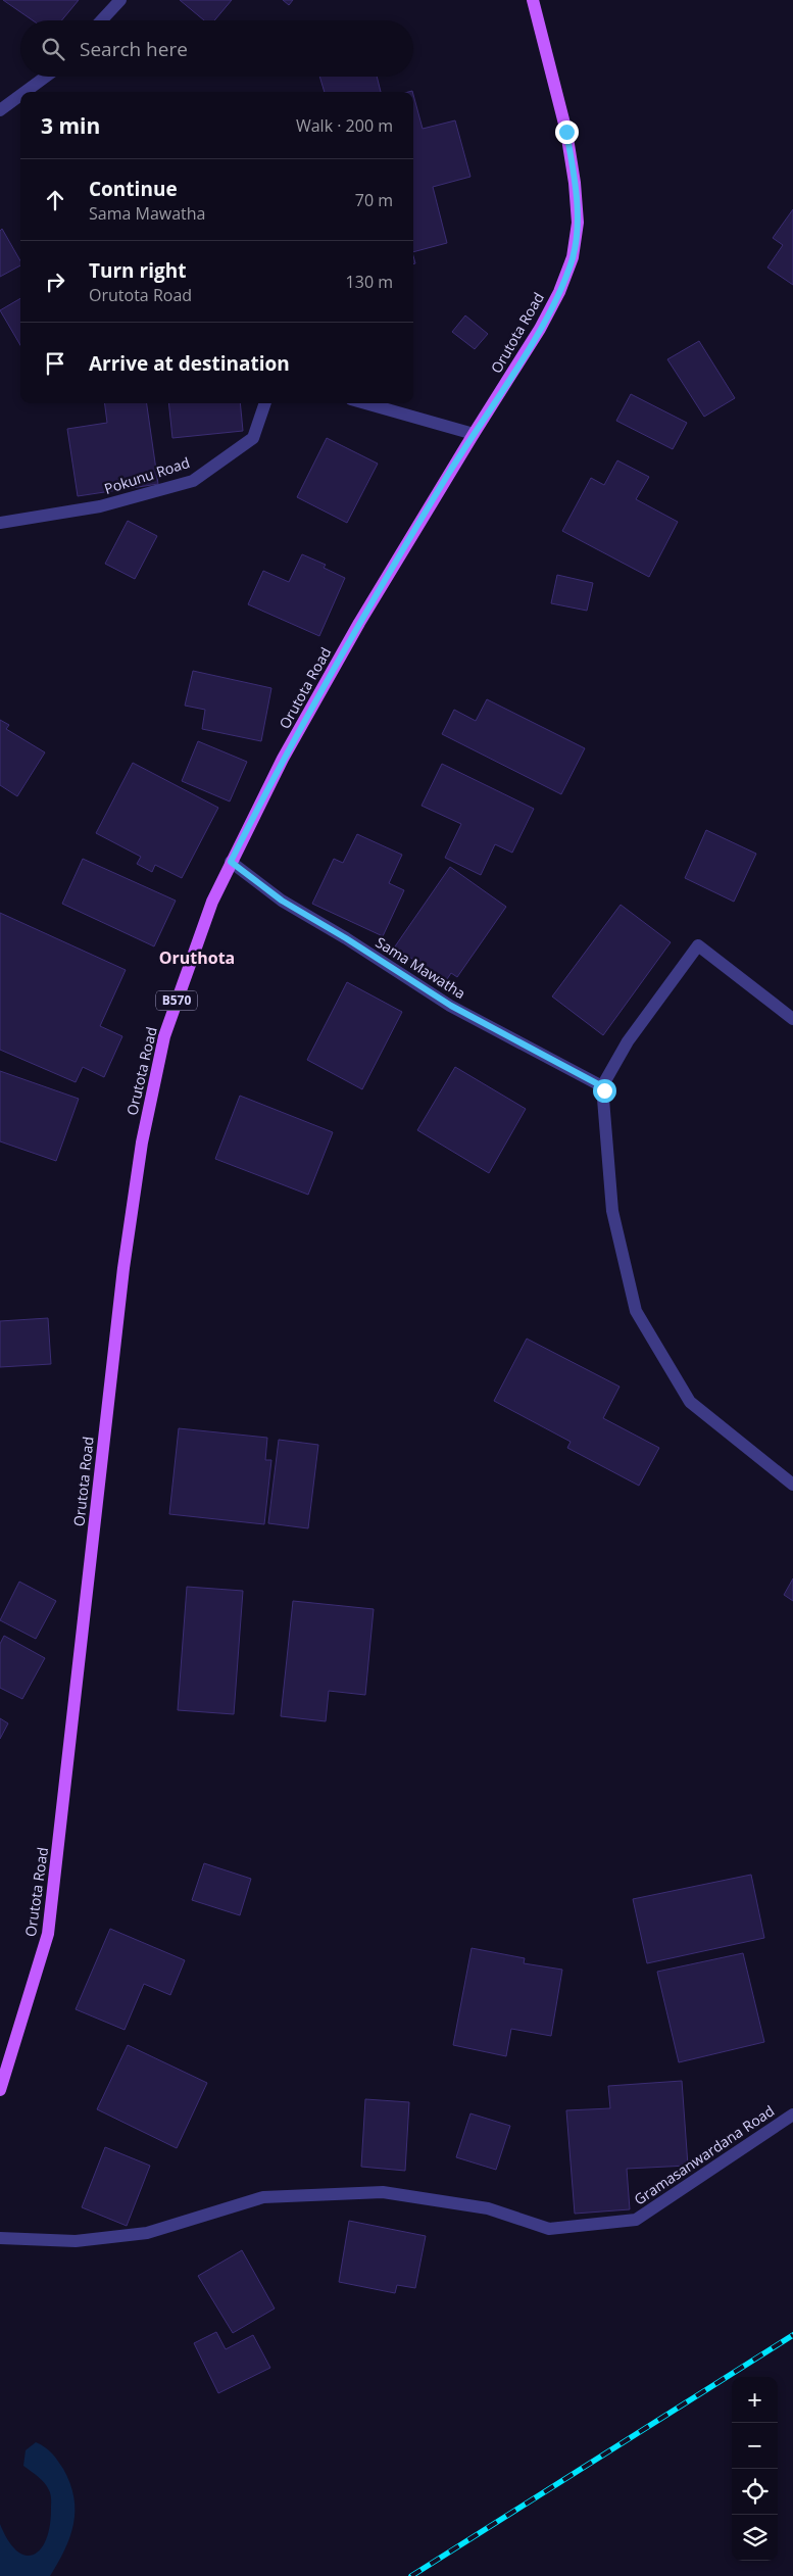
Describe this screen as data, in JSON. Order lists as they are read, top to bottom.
{
  "streets": {
    "main road": ["Orutota Road", "B570"],
    "street": ["Pokunu Road", "Sama Mawatha", "Gramasanwardana Road"]
  },
  "crossings": [
    ["Orutota Road", "Sama Mawatha"]
  ],
  "districts": ["Oruthota"],
  "page": {
    "search": "Search here",
    "heading": ["3 min", "Walk · 200 m"],
    "list": [
      ["Continue", "Sama Mawatha", "70 m"],
      ["Turn right", "Orutota Road", "130 m"],
      "Arrive at destination"
    ],
    "map_buttons": ["+", "−"]
  }
}
